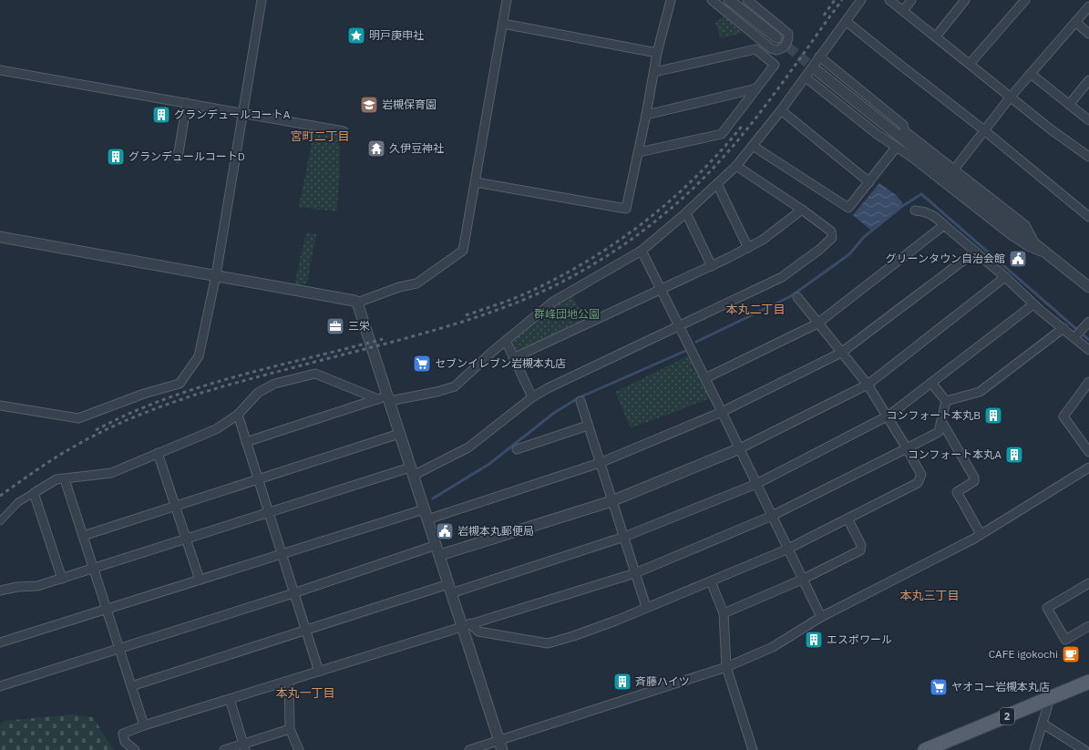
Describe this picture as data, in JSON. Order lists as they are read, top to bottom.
{
  "streets": {
    "main road": ["2"]
  },
  "districts": [
    "宮町二丁目",
    "本丸二丁目",
    "本丸三丁目",
    "本丸一丁目"
  ],
  "parks": ["群峰団地公園"],
  "places": {
    "place": ["明戸庚申社"],
    "school or university": ["岩槻保育園"],
    "building": [
      "グランデュールコートA",
      "グランデュールコートD",
      "コンフォート本丸B",
      "コンフォート本丸A",
      "エスポワール",
      "斉藤ハイツ"
    ],
    "temple": ["久伊豆神社"],
    "public building": ["グリーンタウン自治会館", "岩槻本丸郵便局"],
    "office": ["三栄"],
    "supermarket": ["セブンイレブン岩槻本丸店", "ヤオコー岩槻本丸店"],
    "cafe": ["CAFE igokochi"]
  }
}
